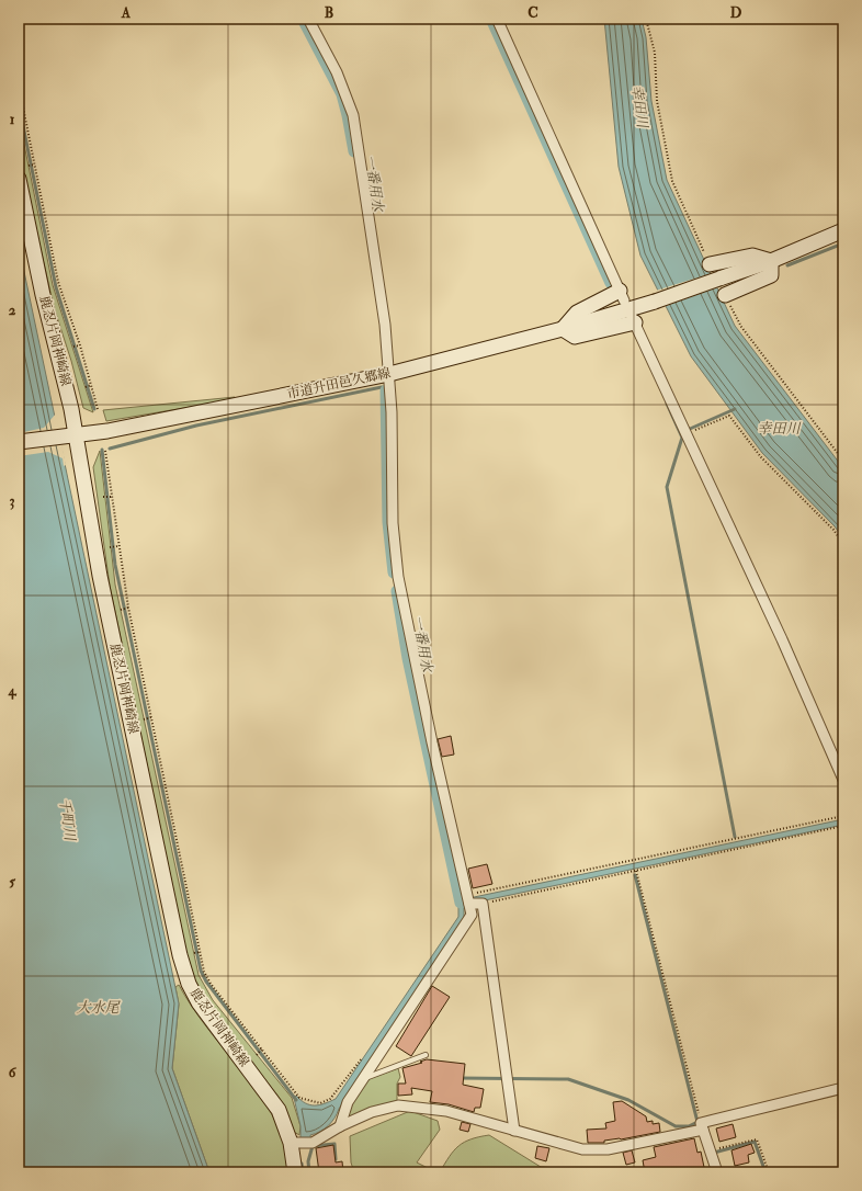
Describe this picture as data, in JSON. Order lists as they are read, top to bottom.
{
  "streets": {
    "street": ["鹿忍片岡神崎線", "市道升田邑久郷線"]
  },
  "crossings": [
    ["鹿忍片岡神崎線", "市道升田邑久郷線"]
  ],
  "water": [
    "幸田川",
    "一番用水",
    "千町川",
    "大水尾"
  ],
  "grid": {
    "columns": [
      "A",
      "B",
      "C",
      "D"
    ],
    "rows": [
      "1",
      "2",
      "3",
      "4",
      "5",
      "6"
    ]
  }
}
